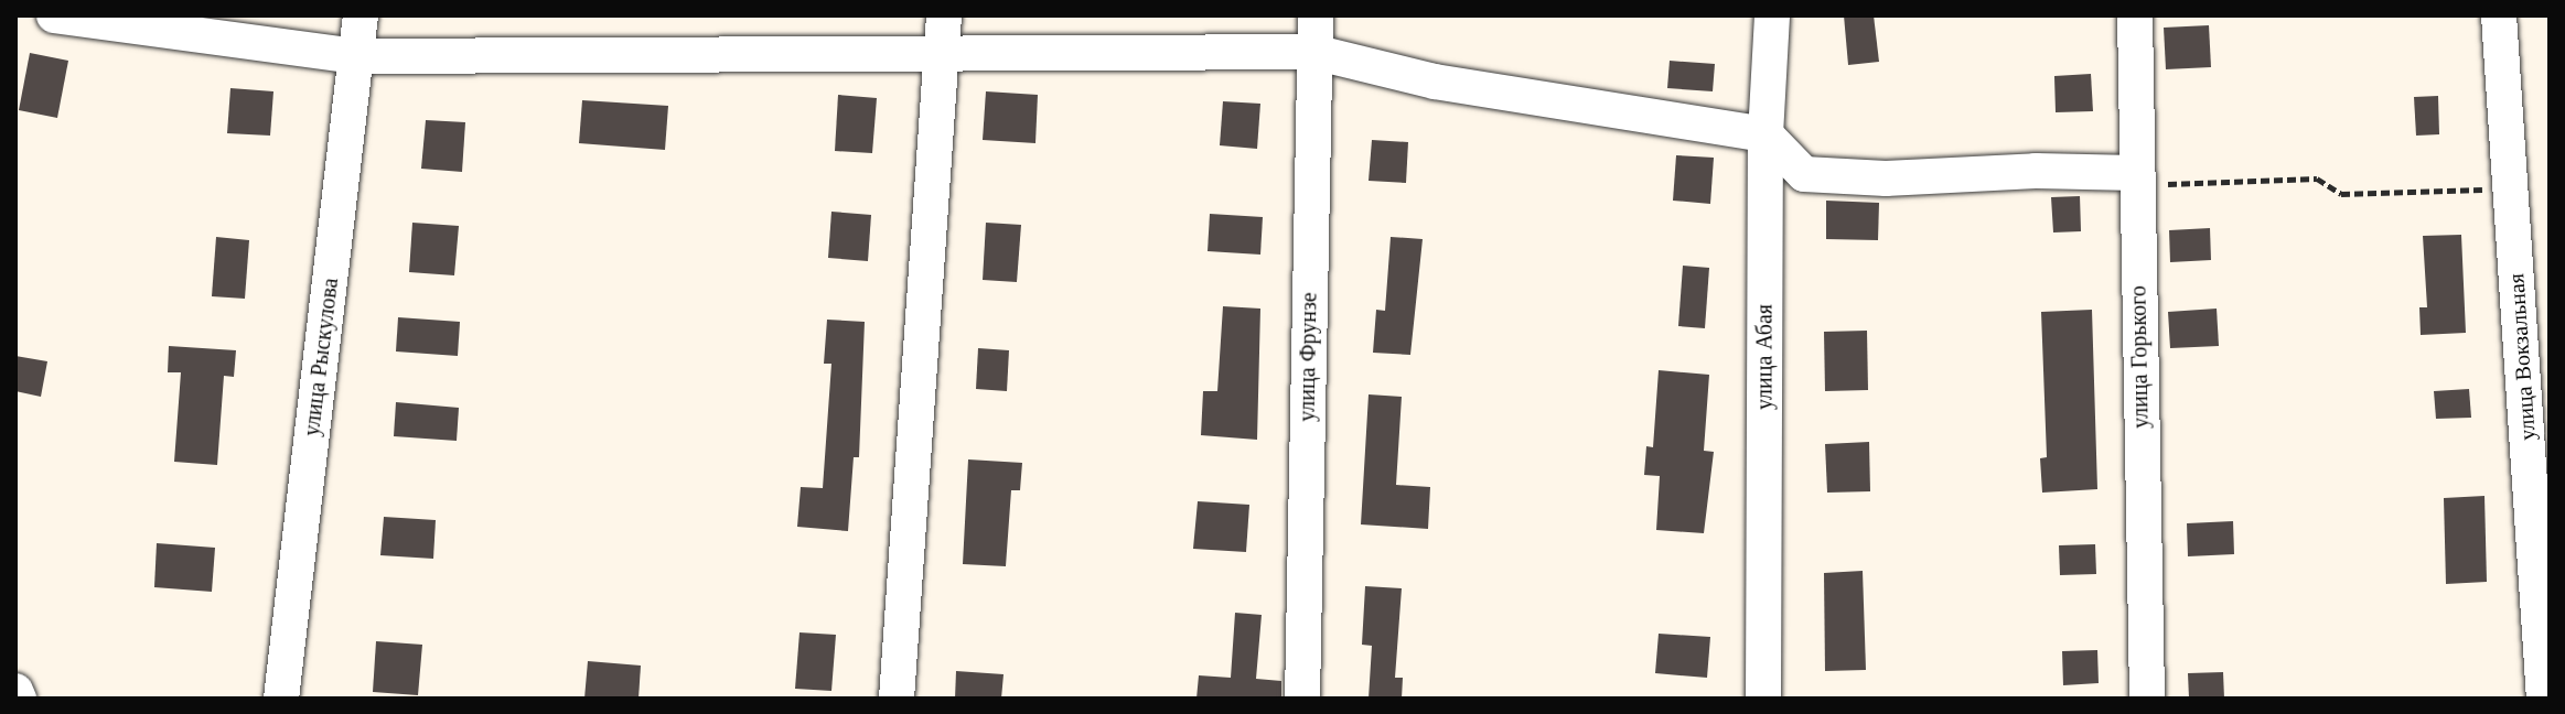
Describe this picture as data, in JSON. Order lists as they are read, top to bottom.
{
  "streets": {
    "street": [
      "улица Рыскулова",
      "улица Фрунзе",
      "улица Абая",
      "улица Горького",
      "улица Вокзальная"
    ]
  }
}
